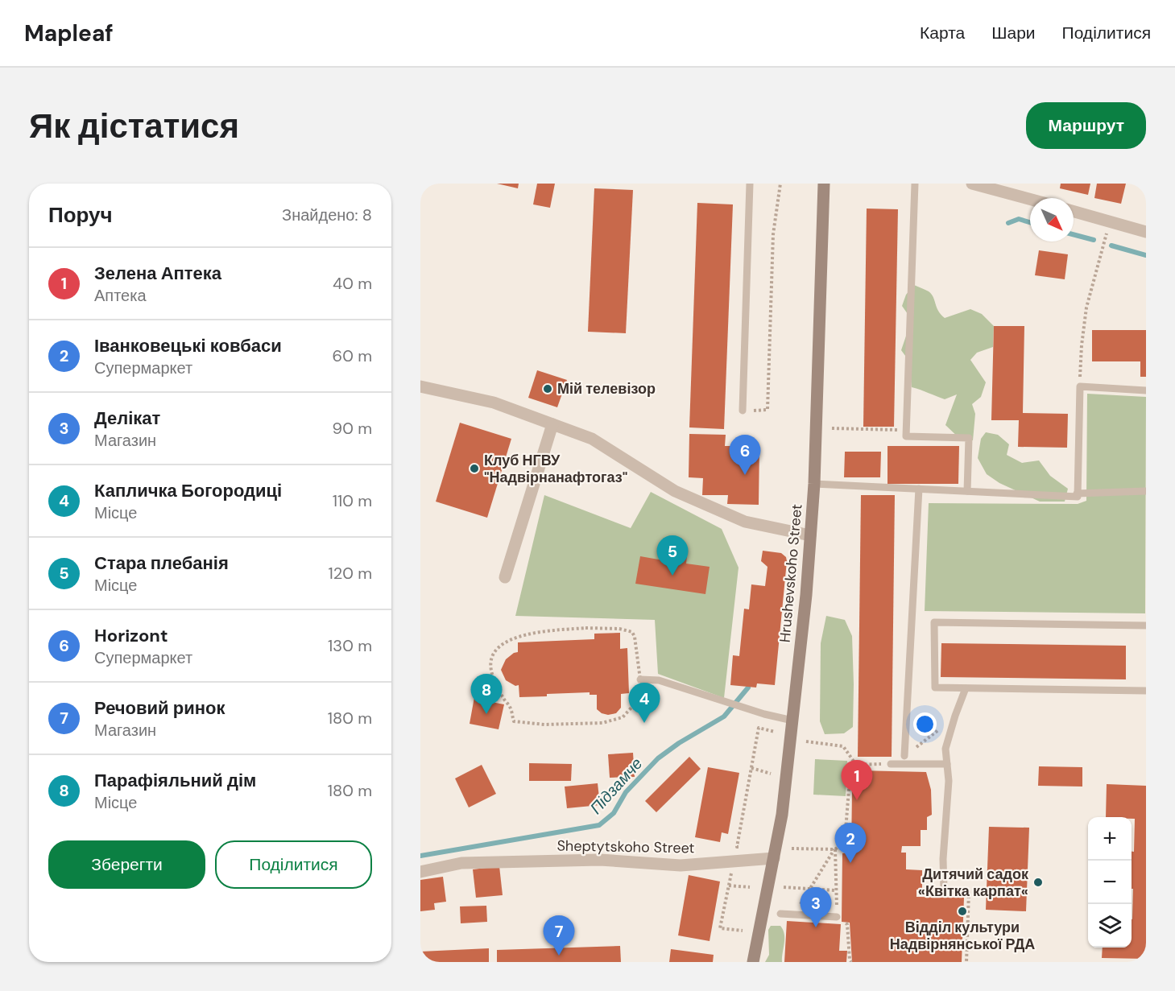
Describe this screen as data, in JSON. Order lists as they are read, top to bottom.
{
  "streets": {
    "street": ["Hrushevskoho Street", "Sheptytskoho Street"]
  },
  "crossings": [
    ["Hrushevskoho Street", "Sheptytskoho Street"]
  ],
  "water": ["Підзамче"],
  "places": [
    "Мій телевізор",
    "Клуб НГВУ \"Надвірнанафтогаз\"",
    "Дитячий садок «Квітка карпат«",
    "Відділ культури Надвірнянської РДА"
  ],
  "north": "bottom right",
  "page": {
    "header": "Mapleaf",
    "nav": ["Карта", "Шари", "Поділитися"],
    "buttons": [
      "Маршрут",
      ["Зберегти", "Поділитися"]
    ],
    "title": "Як дістатися",
    "heading": ["Поруч", "Знайдено: 8"],
    "list": [
      {
        "mark": "1",
        "name": "Зелена Аптека",
        "note": "Аптека",
        "value": "40 m"
      },
      {
        "mark": "2",
        "name": "Іванковецькі ковбаси",
        "note": "Супермаркет",
        "value": "60 m"
      },
      {
        "mark": "3",
        "name": "Делікат",
        "note": "Магазин",
        "value": "90 m"
      },
      {
        "mark": "4",
        "name": "Капличка Богородиці",
        "note": "Місце",
        "value": "110 m"
      },
      {
        "mark": "5",
        "name": "Стара плебанія",
        "note": "Місце",
        "value": "120 m"
      },
      {
        "mark": "6",
        "name": "Horizont",
        "note": "Супермаркет",
        "value": "130 m"
      },
      {
        "mark": "7",
        "name": "Речовий ринок",
        "note": "Магазин",
        "value": "180 m"
      },
      {
        "mark": "8",
        "name": "Парафіяльний дім",
        "note": "Місце",
        "value": "180 m"
      }
    ],
    "pins": [
      "6",
      "5",
      "8",
      "4",
      "1",
      "2",
      "3",
      "7"
    ],
    "map_buttons": ["+", "−"]
  }
}
